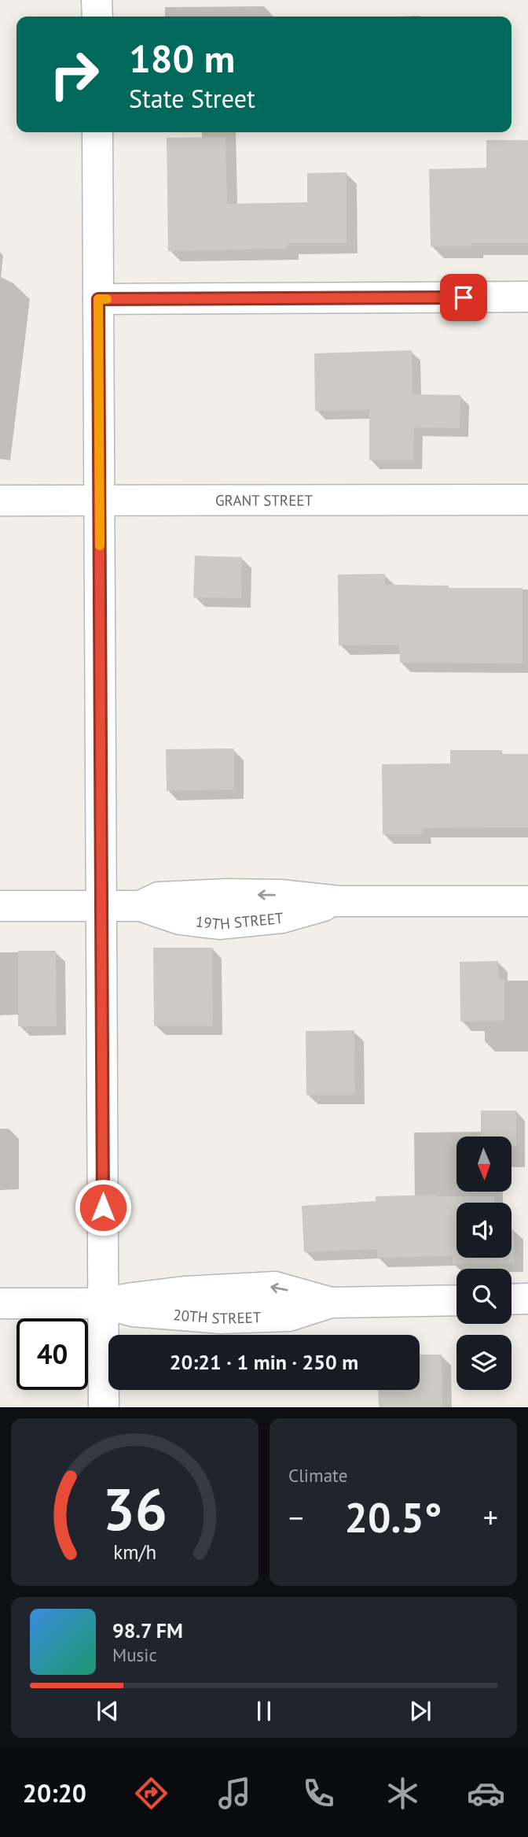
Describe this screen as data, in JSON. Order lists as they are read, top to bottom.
{
  "streets": {
    "street": ["GRANT STREET", "19TH STREET", "20TH STREET"]
  },
  "north": "bottom",
  "page": {
    "turn": ["180 m", "State Street"],
    "limit": "40",
    "trip": "20:21 · 1 min · 250 m",
    "tile": "Climate",
    "heat": ["−", "20.5°", "+"],
    "song": ["98.7 FM", "Music"],
    "tabs": "20:20",
    "gauge": ["36", "km/h"]
  }
}
